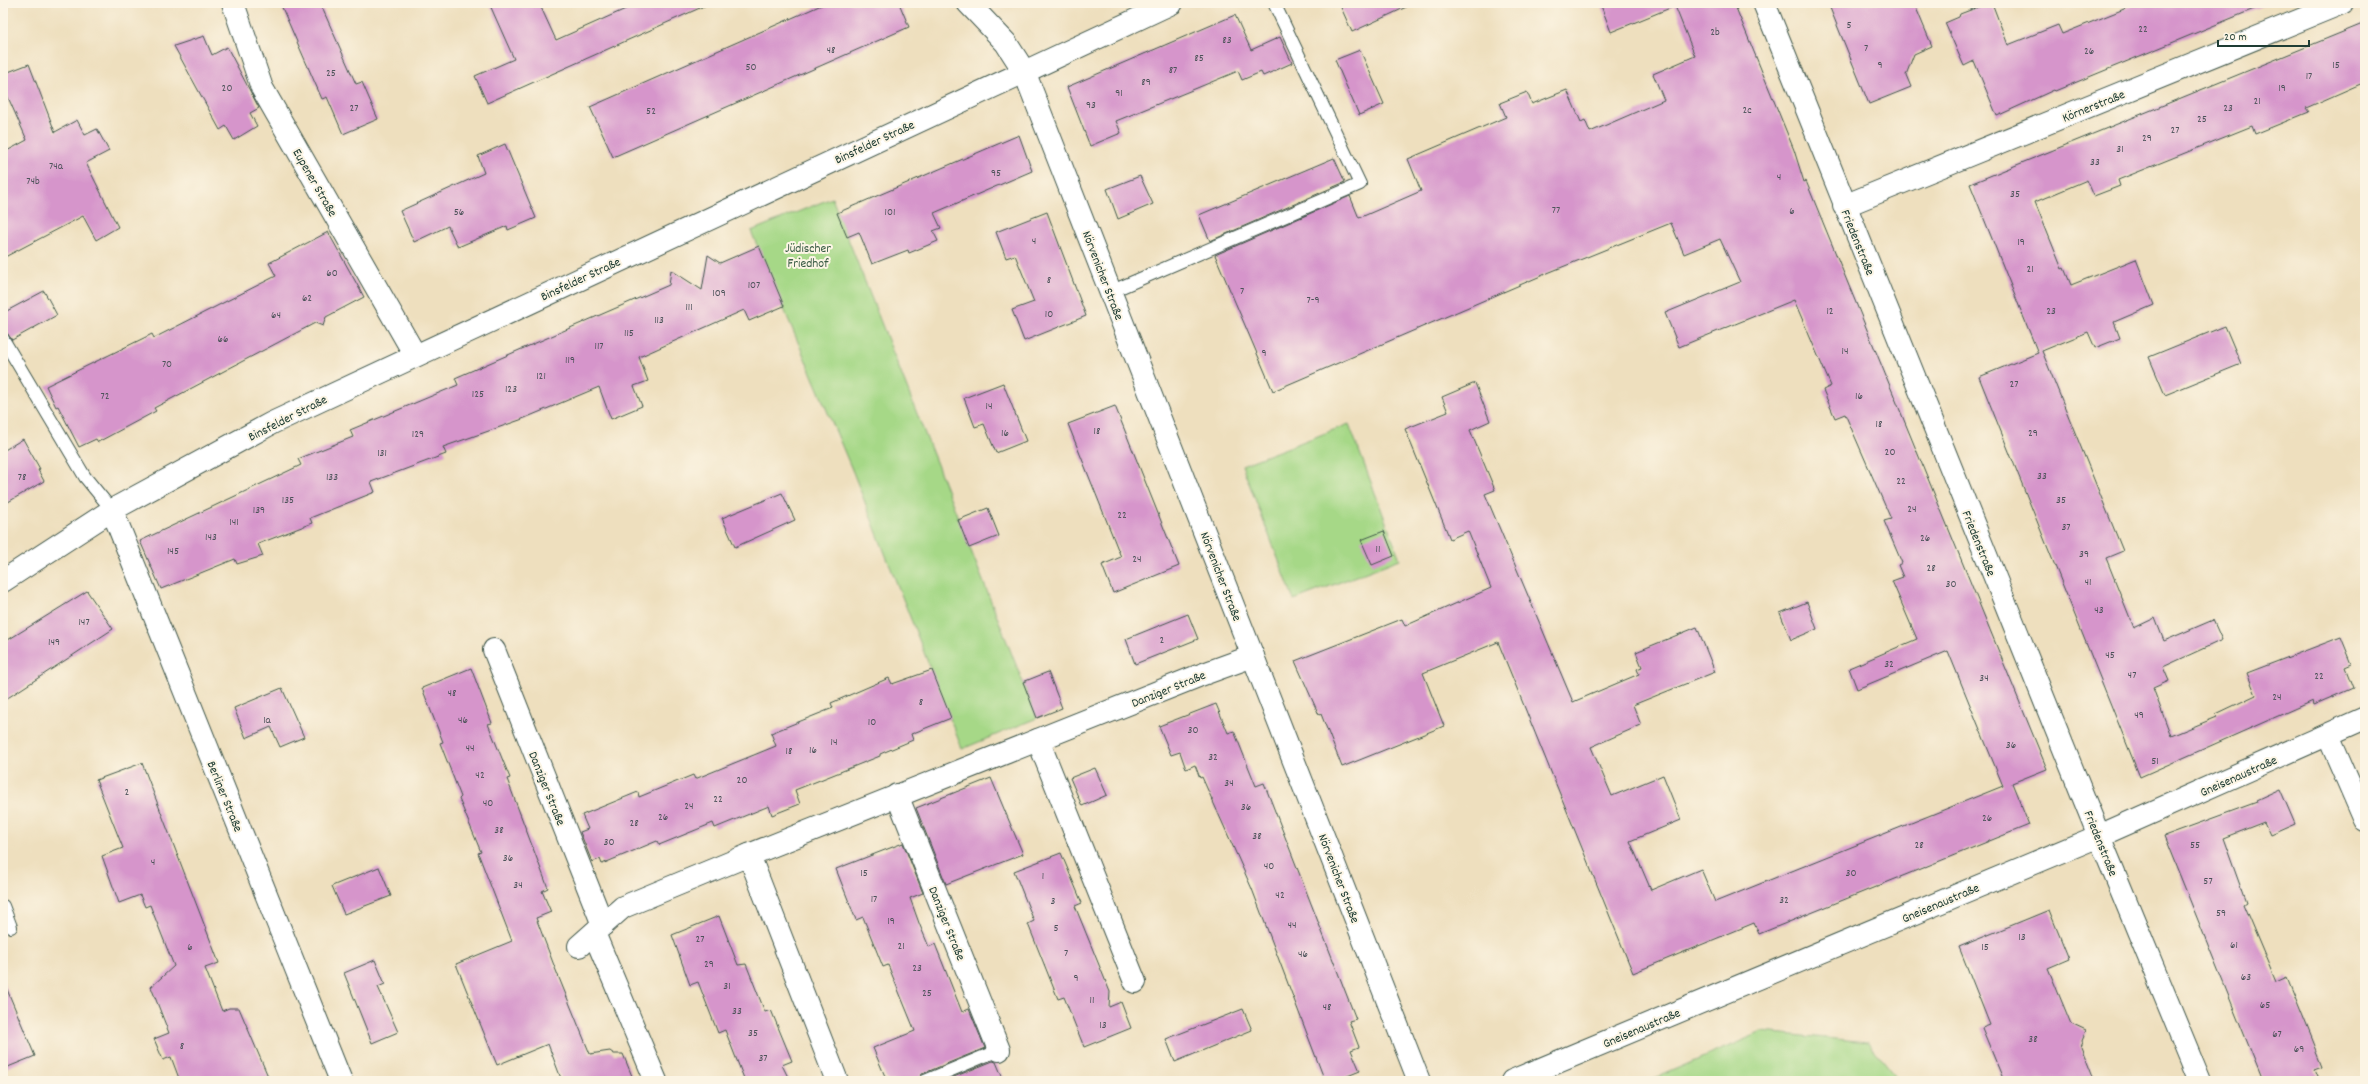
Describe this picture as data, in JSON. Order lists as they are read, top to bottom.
{
  "streets": {
    "street": [
      "Körnerstraße",
      "Binsfelder Straße",
      "Eupener Straße",
      "Friedenstraße",
      "Nörvenicher Straße",
      "Danziger Straße",
      "Gneisenaustraße",
      "Berliner Straße"
    ]
  },
  "crossings": [
    ["Körnerstraße", "Friedenstraße"],
    ["Binsfelder Straße", "Eupener Straße"],
    ["Binsfelder Straße", "Nörvenicher Straße"],
    ["Binsfelder Straße", "Berliner Straße"],
    ["Friedenstraße", "Gneisenaustraße"],
    ["Nörvenicher Straße", "Danziger Straße"]
  ],
  "parks": ["Jüdischer Friedhof"],
  "house_numbers": [
    "5",
    "22",
    "2b",
    "83",
    "7",
    "48",
    "26",
    "85",
    "9",
    "15",
    "50",
    "87",
    "25",
    "17",
    "89",
    "20",
    "19",
    "91",
    "21",
    "93",
    "27",
    "23",
    "2c",
    "52",
    "25",
    "27",
    "29",
    "31",
    "33",
    "74a",
    "95",
    "4",
    "74b",
    "35",
    "77",
    "6",
    "56",
    "101",
    "4",
    "19",
    "21",
    "60",
    "8",
    "107",
    "7",
    "109",
    "62",
    "7-9",
    "111",
    "12",
    "23",
    "10",
    "64",
    "113",
    "115",
    "66",
    "117",
    "14",
    "9",
    "119",
    "70",
    "121",
    "27",
    "123",
    "125",
    "72",
    "16",
    "14",
    "18",
    "18",
    "16",
    "29",
    "129",
    "20",
    "131",
    "33",
    "78",
    "133",
    "22",
    "135",
    "35",
    "24",
    "139",
    "22",
    "141",
    "37",
    "143",
    "26",
    "11",
    "145",
    "39",
    "24",
    "28",
    "41",
    "30",
    "43",
    "147",
    "2",
    "149",
    "45",
    "32",
    "47",
    "22",
    "34",
    "48",
    "24",
    "8",
    "49",
    "1a",
    "46",
    "10",
    "30",
    "14",
    "36",
    "44",
    "16",
    "18",
    "32",
    "51",
    "42",
    "20",
    "34",
    "2",
    "22",
    "40",
    "24",
    "36",
    "26",
    "26",
    "28",
    "38",
    "38",
    "30",
    "28",
    "55",
    "36",
    "4",
    "40",
    "15",
    "30",
    "1",
    "57",
    "34",
    "42",
    "17",
    "32",
    "3",
    "59",
    "19",
    "44",
    "5",
    "13",
    "27",
    "61",
    "21",
    "6",
    "15",
    "7",
    "46",
    "29",
    "23",
    "63",
    "9",
    "31",
    "25",
    "11",
    "65",
    "48",
    "33",
    "13",
    "35",
    "67",
    "38",
    "8",
    "69",
    "37"
  ],
  "scale_bar": "20 m"
}
